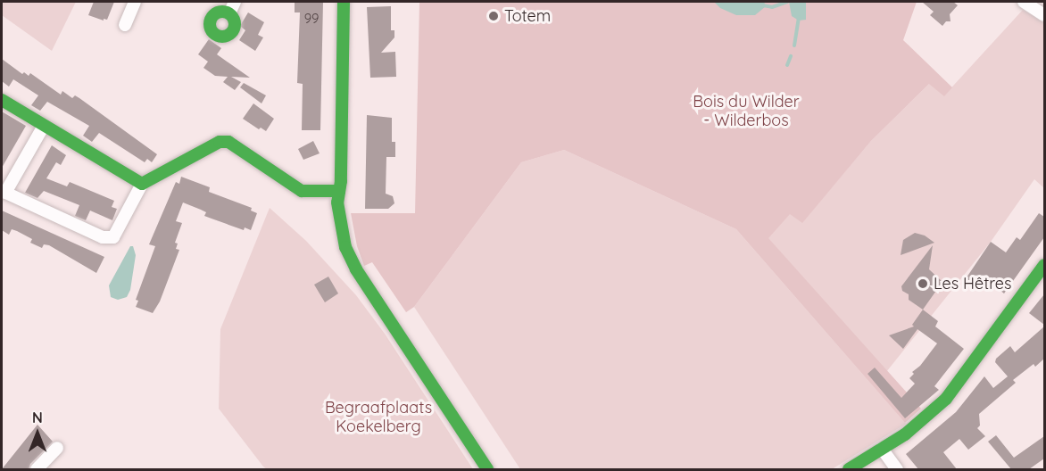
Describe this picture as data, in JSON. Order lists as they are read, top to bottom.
{
  "parks": ["Bois du Wilder - Wilderbos", "Begraafplaats Koekelberg"],
  "places": ["Totem", "Les Hêtres"],
  "house_numbers": ["99"],
  "north": "top"
}
